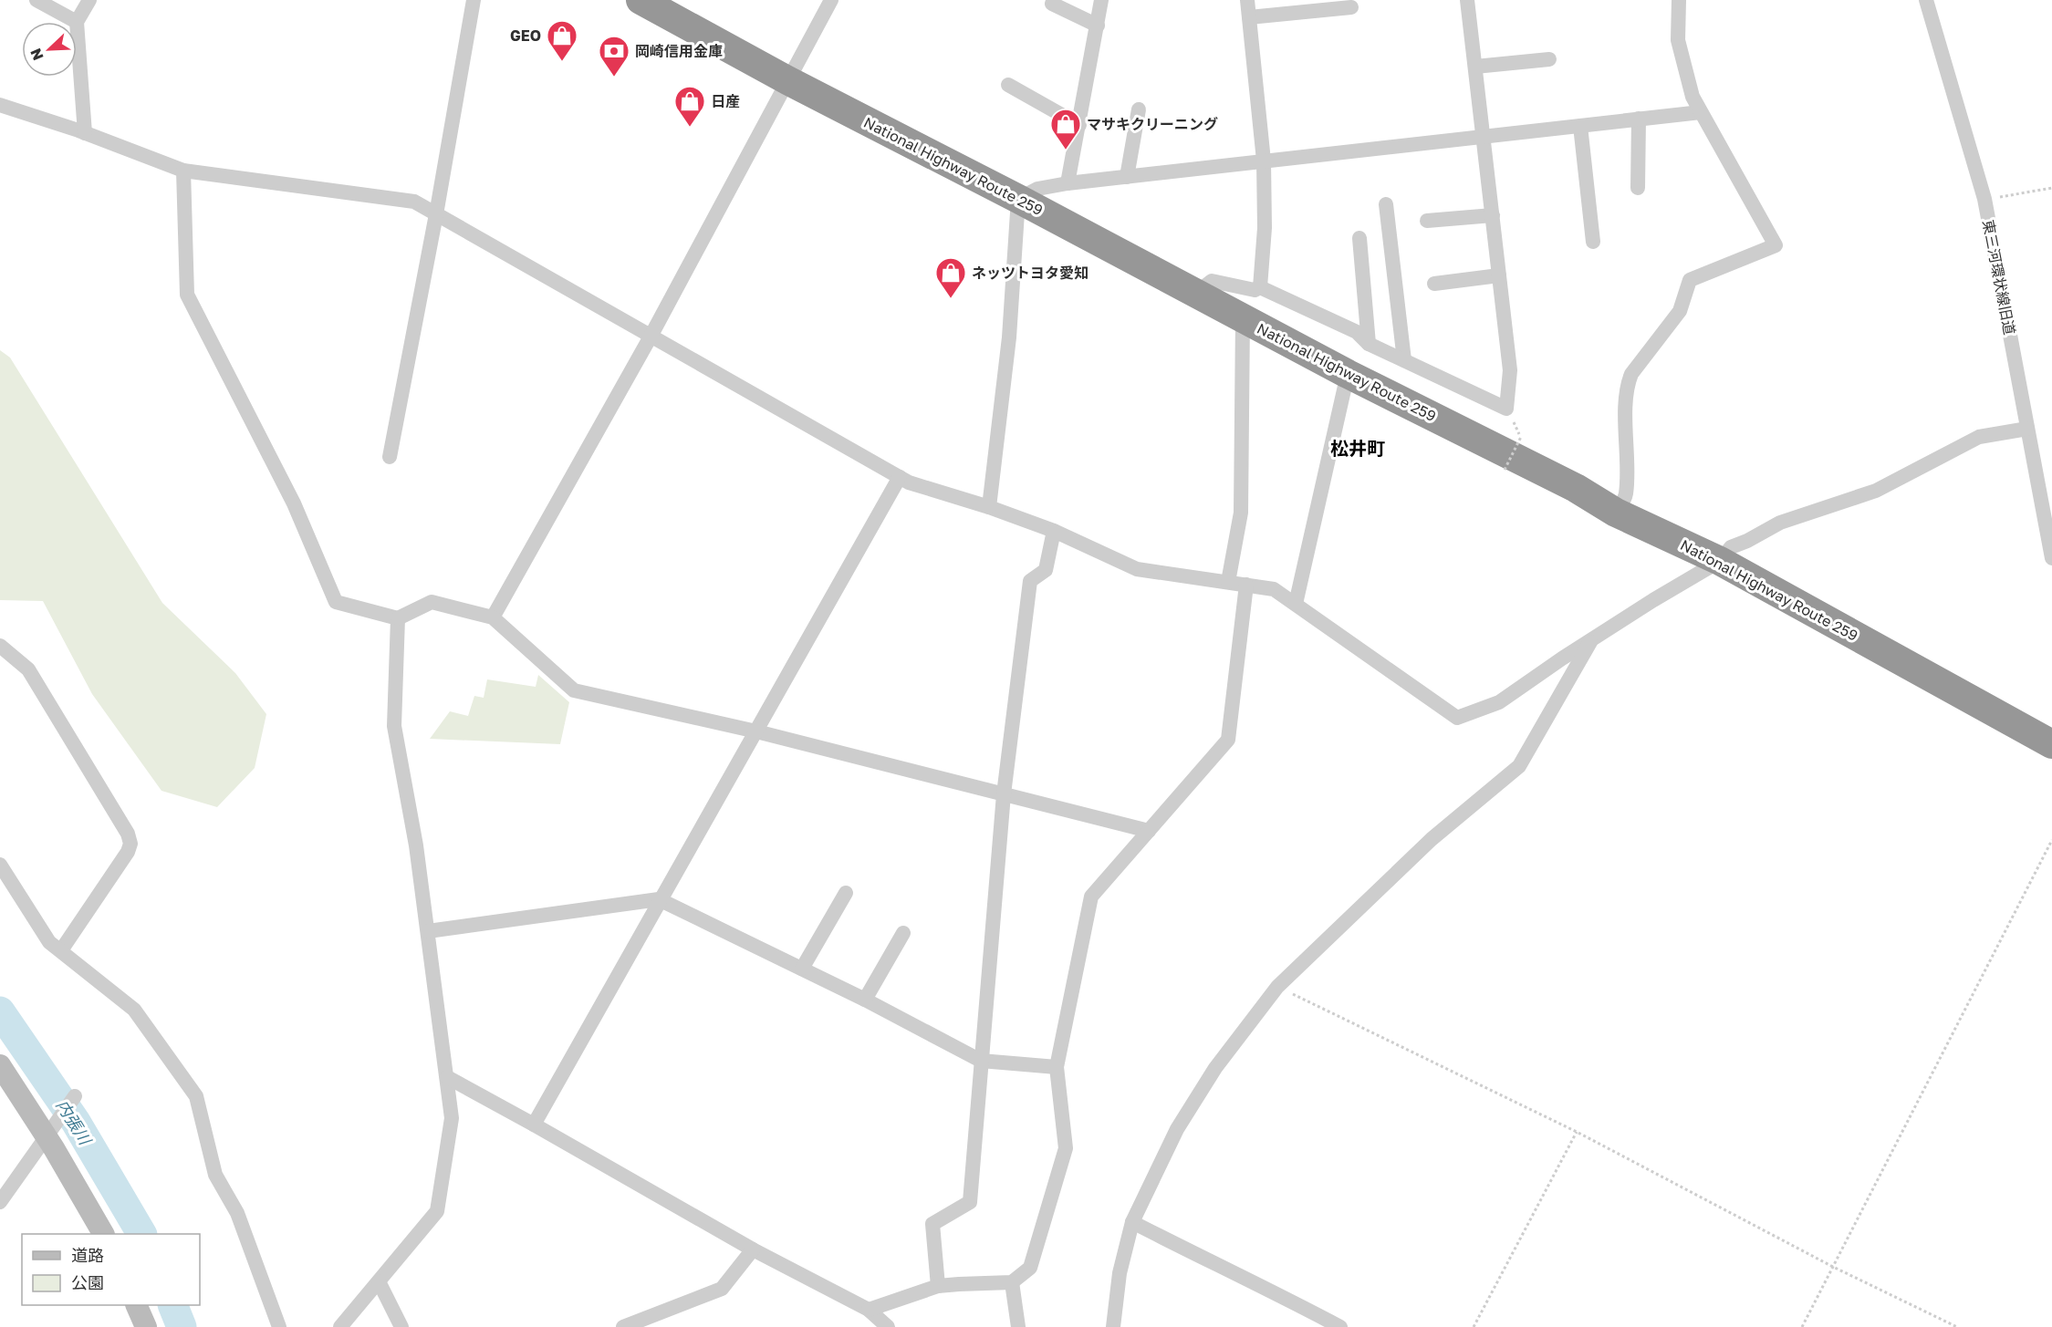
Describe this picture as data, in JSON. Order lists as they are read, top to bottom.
{
  "streets": {
    "highway": ["National Highway Route 259"],
    "street": ["東三河環状線旧道"]
  },
  "districts": ["松井町"],
  "water": ["内張川"],
  "places": {
    "shop": [
      "GEO",
      "日産",
      "マサキクリーニング",
      "ネッツトヨタ愛知"
    ],
    "bank": ["岡崎信用金庫"]
  },
  "legend": ["道路", "公園"],
  "north": "bottom left"
}
